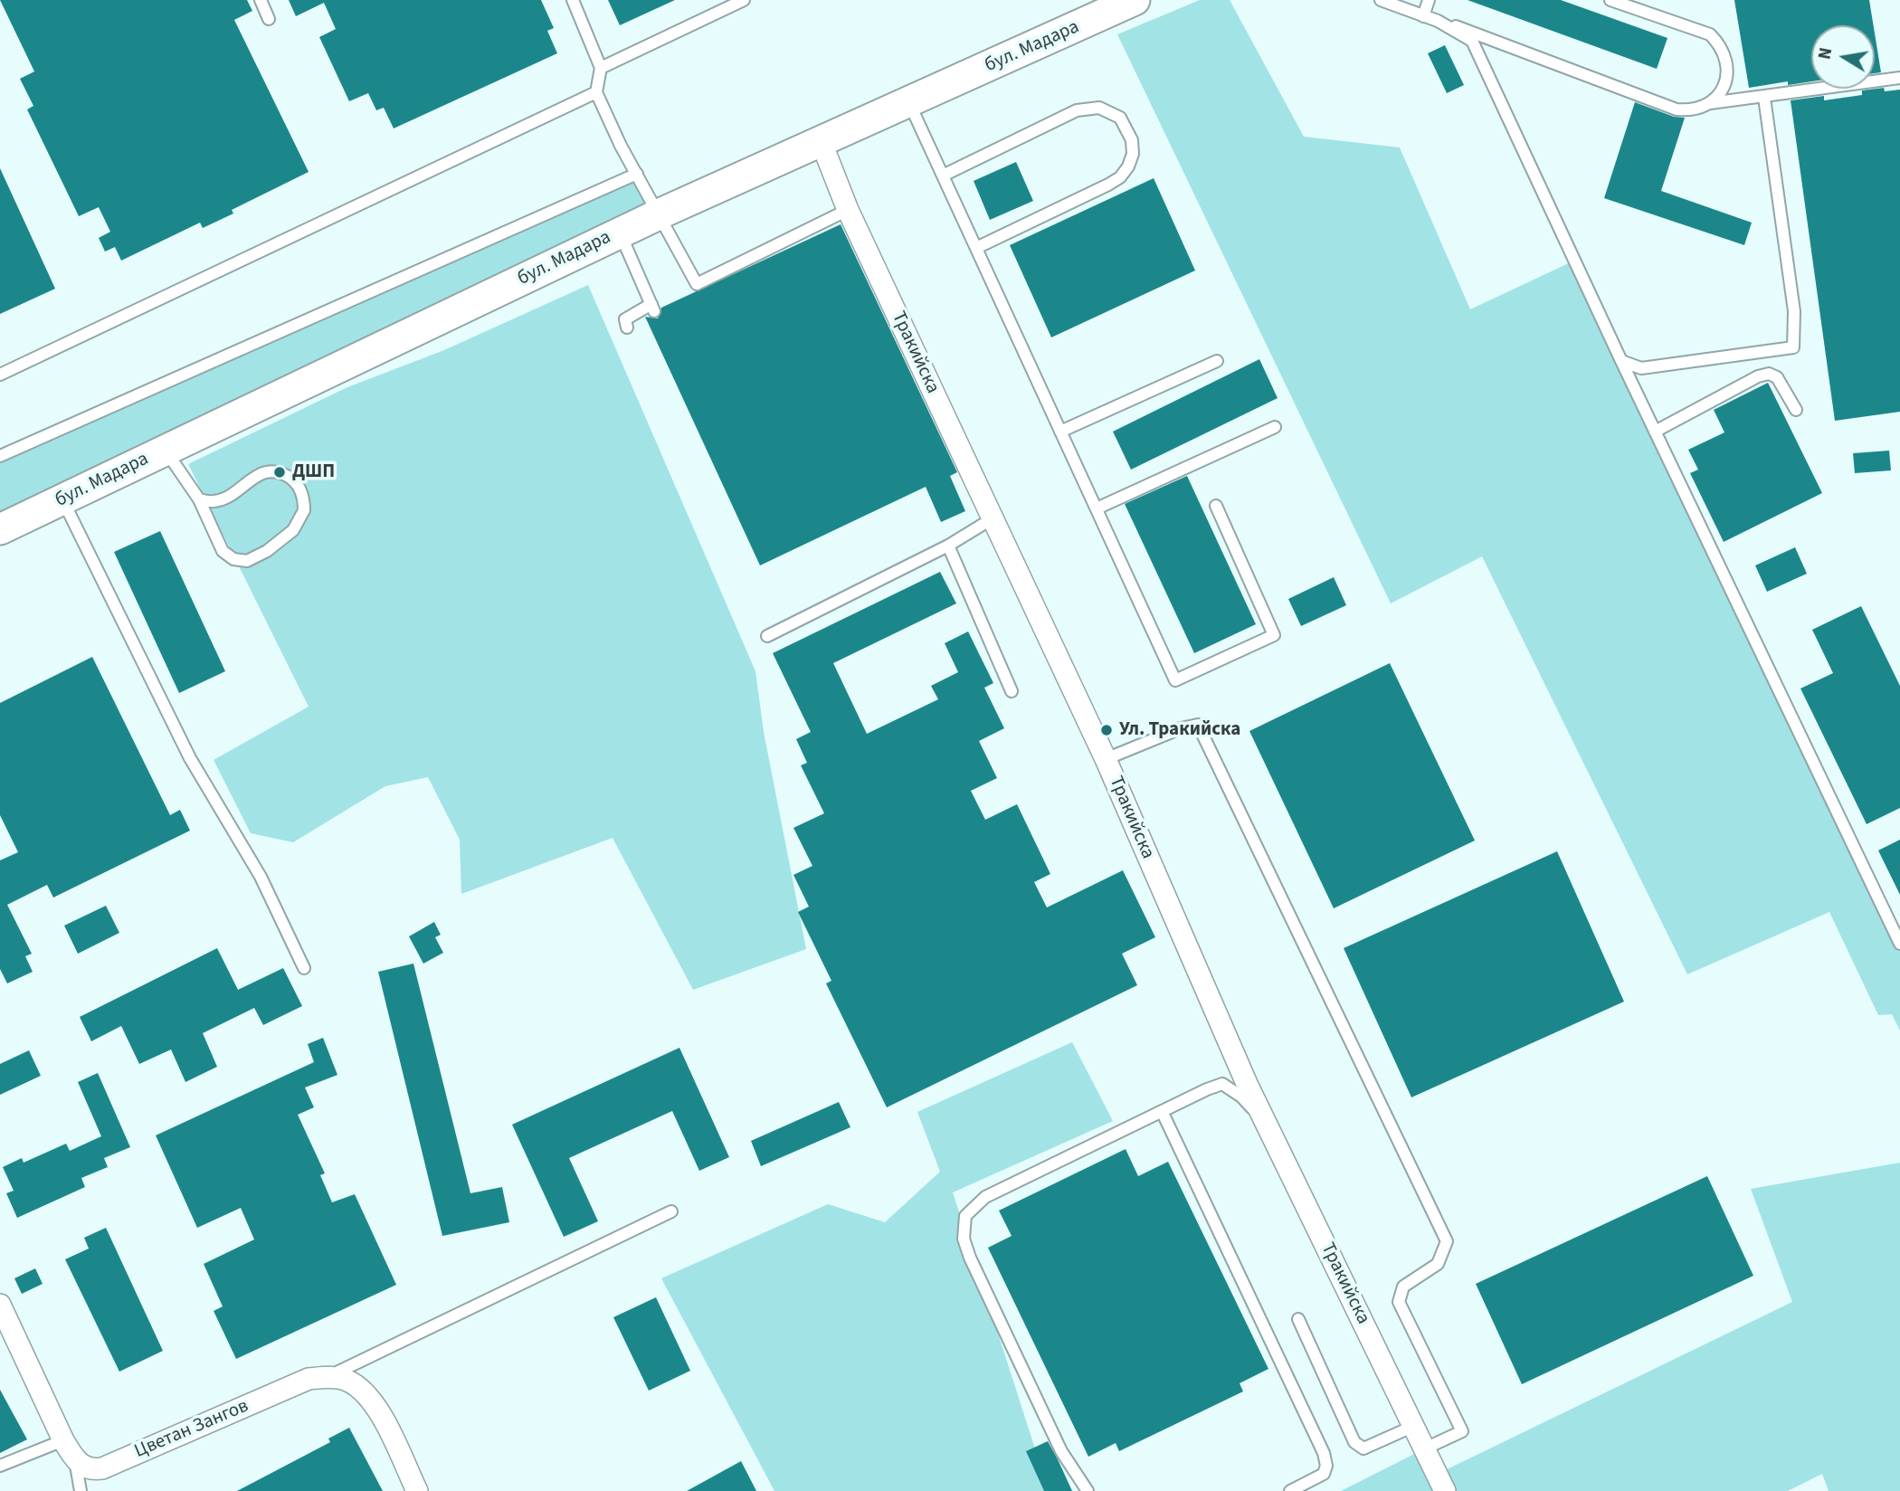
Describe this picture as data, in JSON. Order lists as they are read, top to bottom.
{
  "streets": {
    "main road": ["бул. Мадара"],
    "street": ["Тракийска", "Цветан Зангов"]
  },
  "crossings": [
    ["бул. Мадара", "Тракийска"]
  ],
  "places": ["ДШП", "Ул. Тракийска"],
  "north": "left"
}
